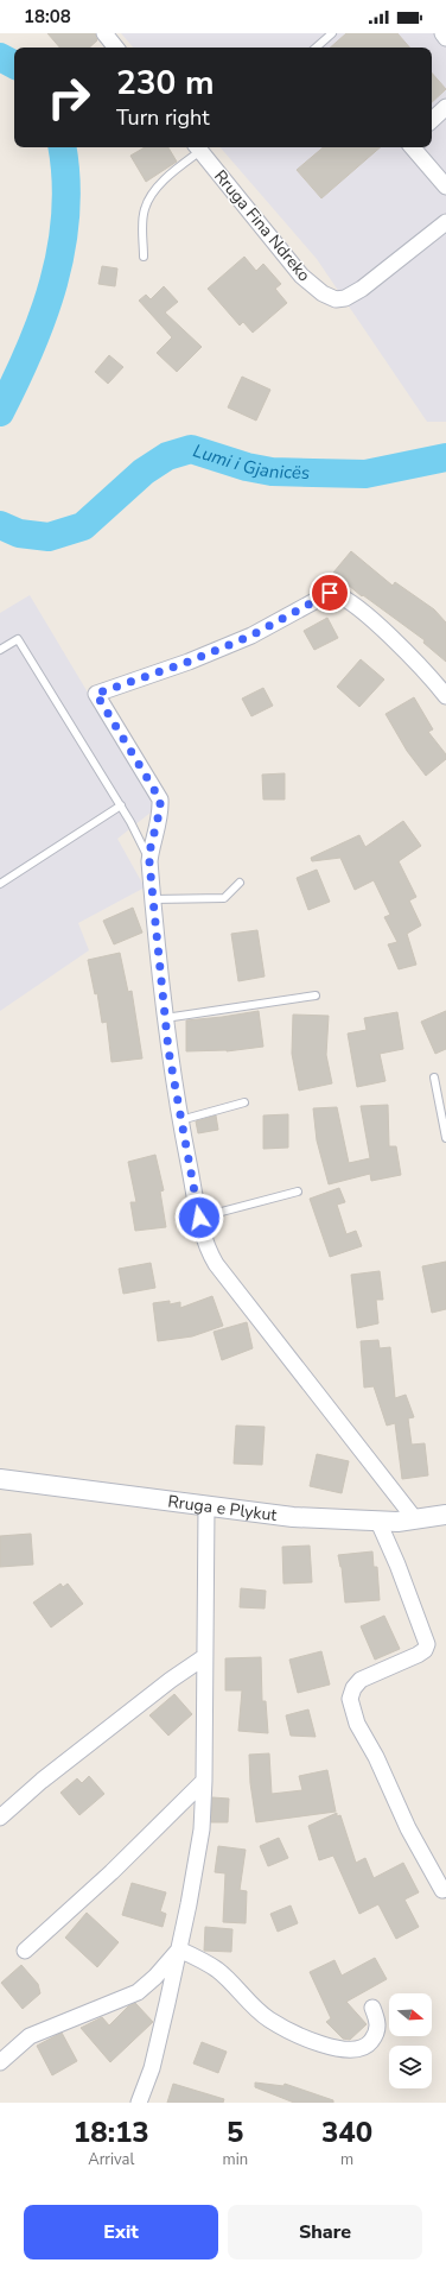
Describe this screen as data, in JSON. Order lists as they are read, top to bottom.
{
  "streets": {
    "street": ["Rruga Fina Ndreko", "Rruga e Plykut"]
  },
  "water": ["Lumi i Gjanicës"],
  "north": "right",
  "page": {
    "status": "18:08",
    "turn": ["230 m", "Turn right"],
    "eta": [
      "18:13",
      "Arrival",
      "5",
      "min",
      "340",
      "m"
    ],
    "buttons": ["Exit", "Share"]
  }
}
